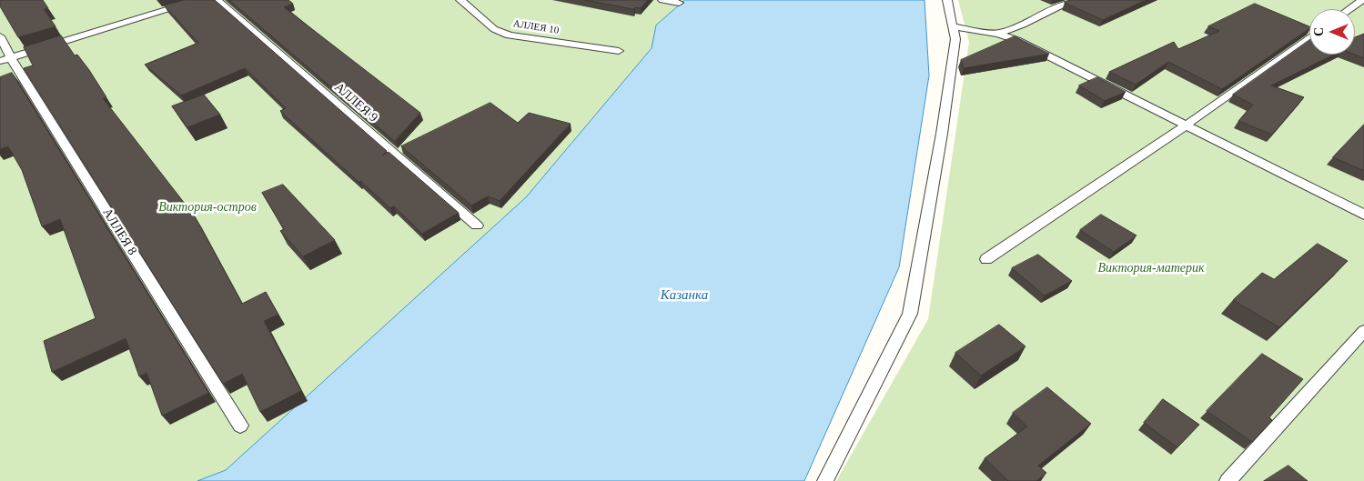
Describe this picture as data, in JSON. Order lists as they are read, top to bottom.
{
  "streets": {
    "lane": ["АЛЛЕЯ 10", "АЛЛЕЯ 9", "АЛЛЕЯ 8"]
  },
  "water": ["Казанка"],
  "parks": ["Виктория-остров", "Виктория-материк"],
  "north": "left"
}
